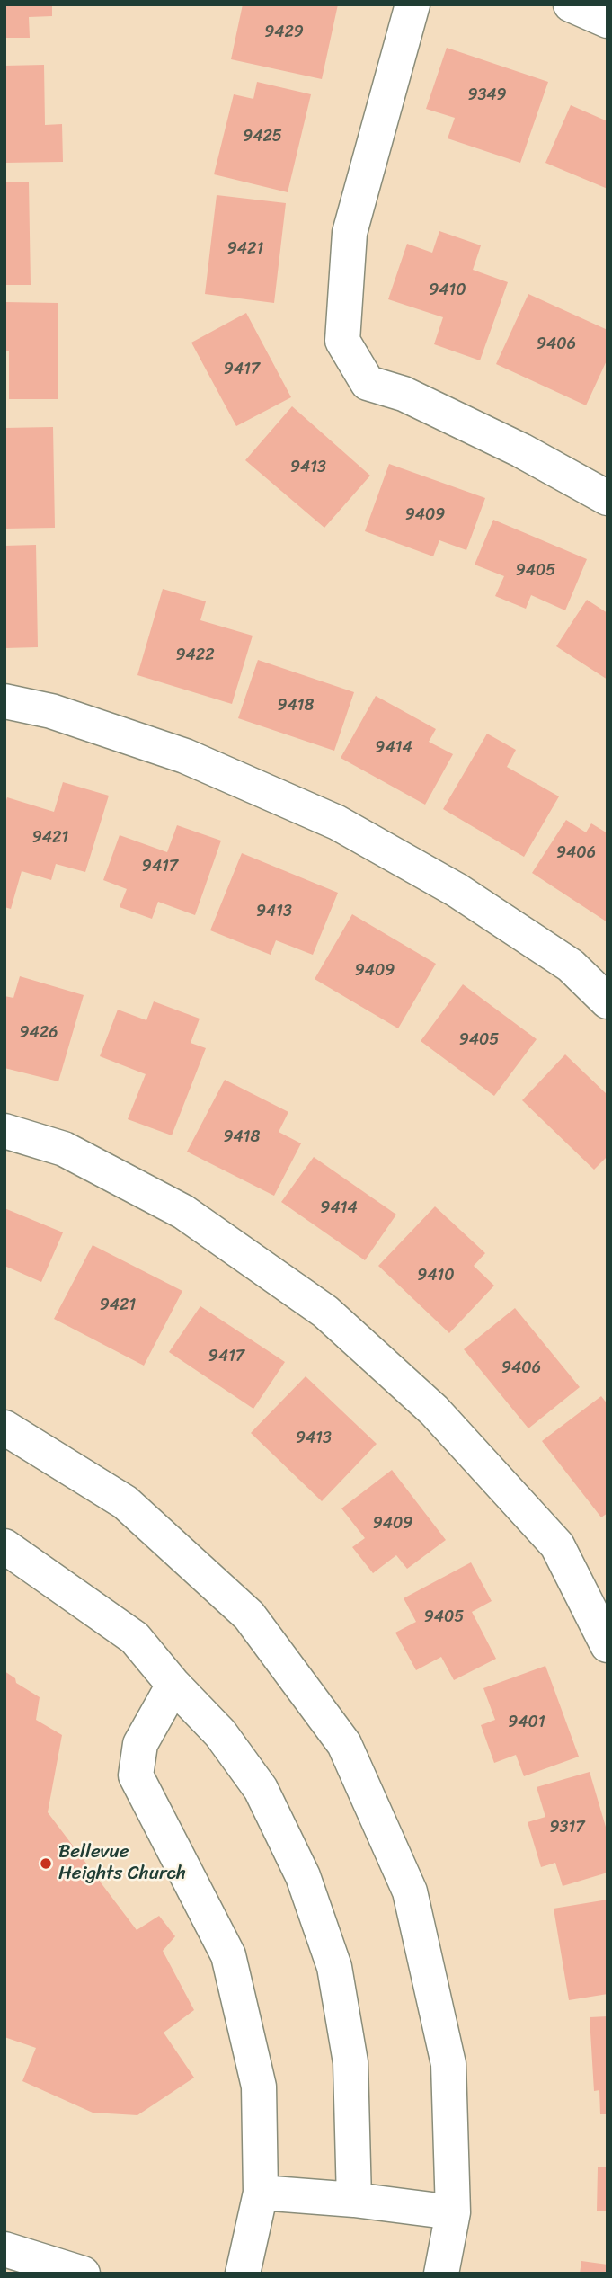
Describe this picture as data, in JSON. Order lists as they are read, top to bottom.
{
  "places": ["Bellevue Heights Church"],
  "house_numbers": [
    "9429",
    "9349",
    "9425",
    "9421",
    "9410",
    "9406",
    "9417",
    "9413",
    "9409",
    "9405",
    "9422",
    "9418",
    "9414",
    "9421",
    "9406",
    "9417",
    "9413",
    "9409",
    "9426",
    "9405",
    "9418",
    "9414",
    "9410",
    "9421",
    "9417",
    "9406",
    "9413",
    "9409",
    "9405",
    "9401",
    "9317"
  ]
}
